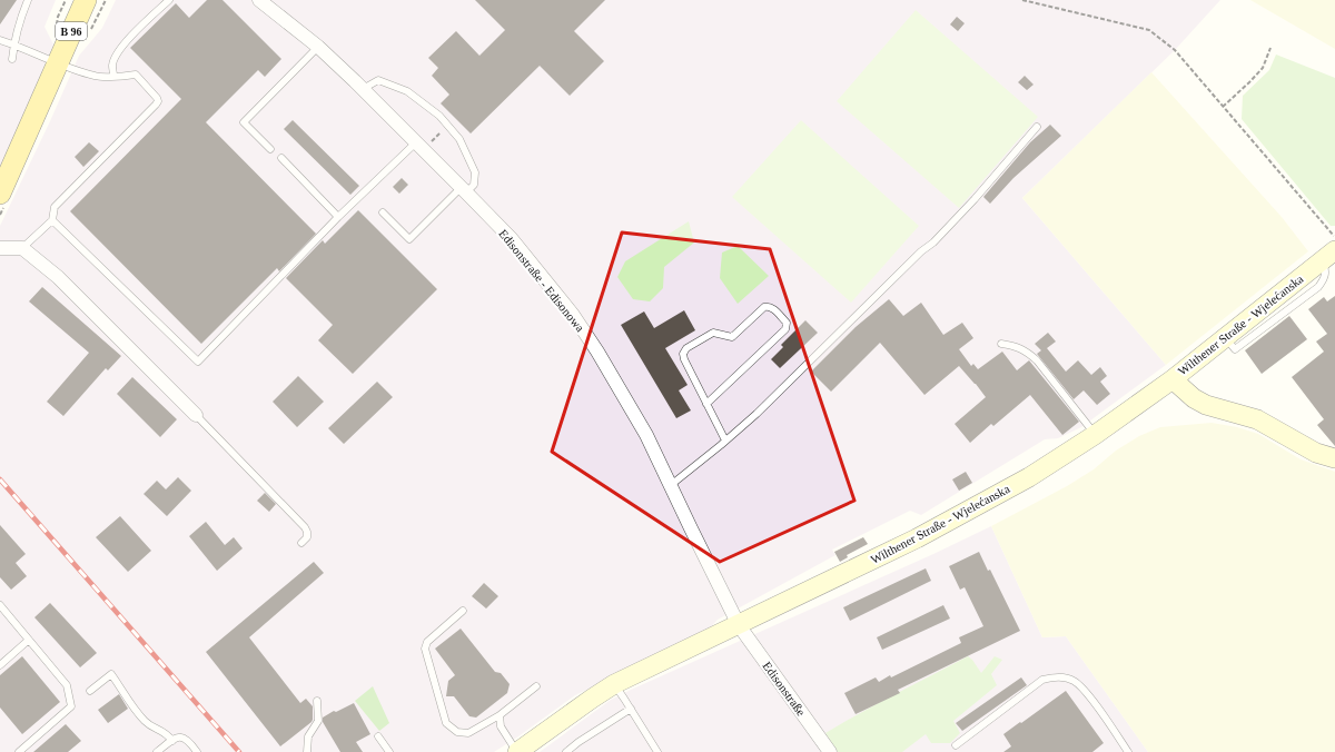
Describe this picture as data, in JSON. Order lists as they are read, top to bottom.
{
  "streets": {
    "main road": ["B 96", "Wilthener Straße - Wjelećanska"],
    "street": ["Edisonstraße - Edisonowa", "Edisonstraße"]
  },
  "crossings": [
    ["Edisonstraße - Edisonowa", "Wilthener Straße - Wjelećanska"],
    ["Edisonstraße - Edisonowa", "Edisonstraße"],
    ["Wilthener Straße - Wjelećanska", "Edisonstraße"]
  ]
}
